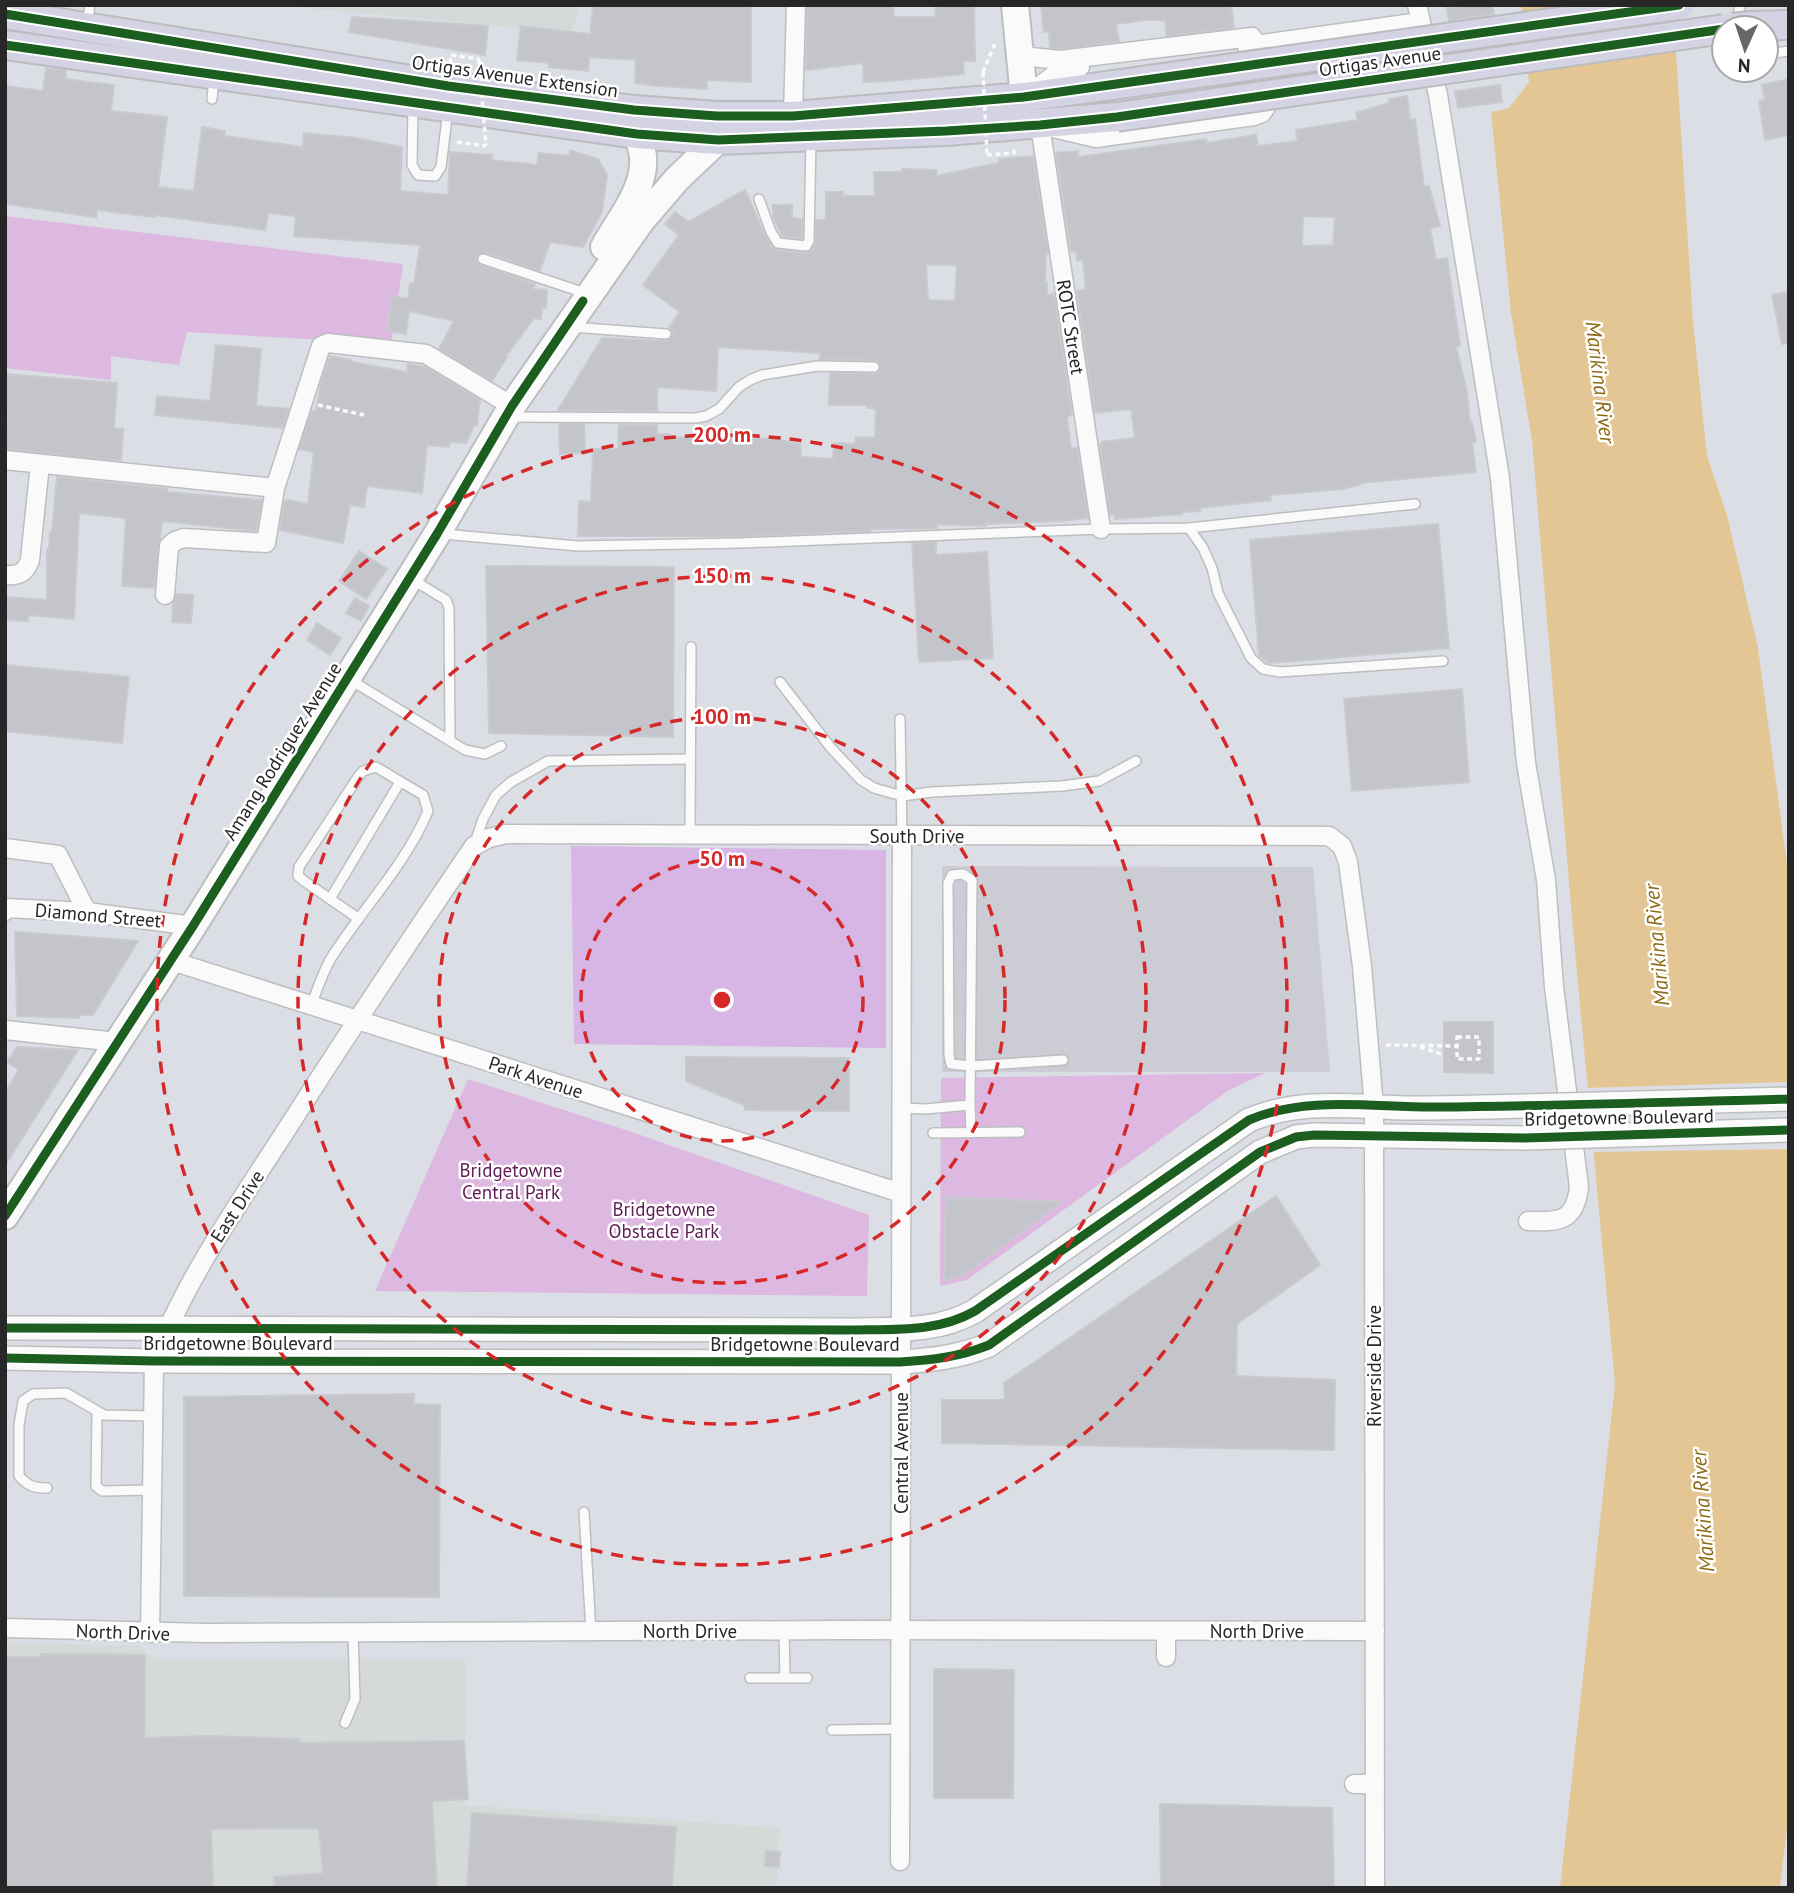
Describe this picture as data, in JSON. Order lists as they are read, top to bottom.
{
  "streets": {
    "main road": ["Ortigas Avenue", "Ortigas Avenue Extension", "Amang Rodriguez Avenue"],
    "street": [
      "ROTC Street",
      "South Drive",
      "Diamond Street",
      "Park Avenue",
      "Bridgetowne Boulevard",
      "East Drive",
      "Riverside Drive",
      "Central Avenue",
      "North Drive"
    ]
  },
  "crossings": [
    ["Ortigas Avenue", "Ortigas Avenue Extension"],
    ["Ortigas Avenue", "ROTC Street"],
    ["Ortigas Avenue Extension", "ROTC Street"],
    ["Ortigas Avenue Extension", "Amang Rodriguez Avenue"],
    ["Amang Rodriguez Avenue", "Diamond Street"],
    ["Amang Rodriguez Avenue", "Park Avenue"],
    ["South Drive", "East Drive"],
    ["South Drive", "Riverside Drive"],
    ["South Drive", "Central Avenue"],
    ["Park Avenue", "East Drive"],
    ["Park Avenue", "Central Avenue"],
    ["Bridgetowne Boulevard", "East Drive"],
    ["Bridgetowne Boulevard", "Riverside Drive"],
    ["Bridgetowne Boulevard", "Central Avenue"],
    ["East Drive", "North Drive"],
    ["Riverside Drive", "North Drive"],
    ["Central Avenue", "North Drive"]
  ],
  "water": ["Marikina River"],
  "parks": ["Bridgetowne Central Park", "Bridgetowne Obstacle Park"],
  "north": "bottom",
  "rings": [
    "200 m",
    "150 m",
    "100 m",
    "50 m"
  ]
}
